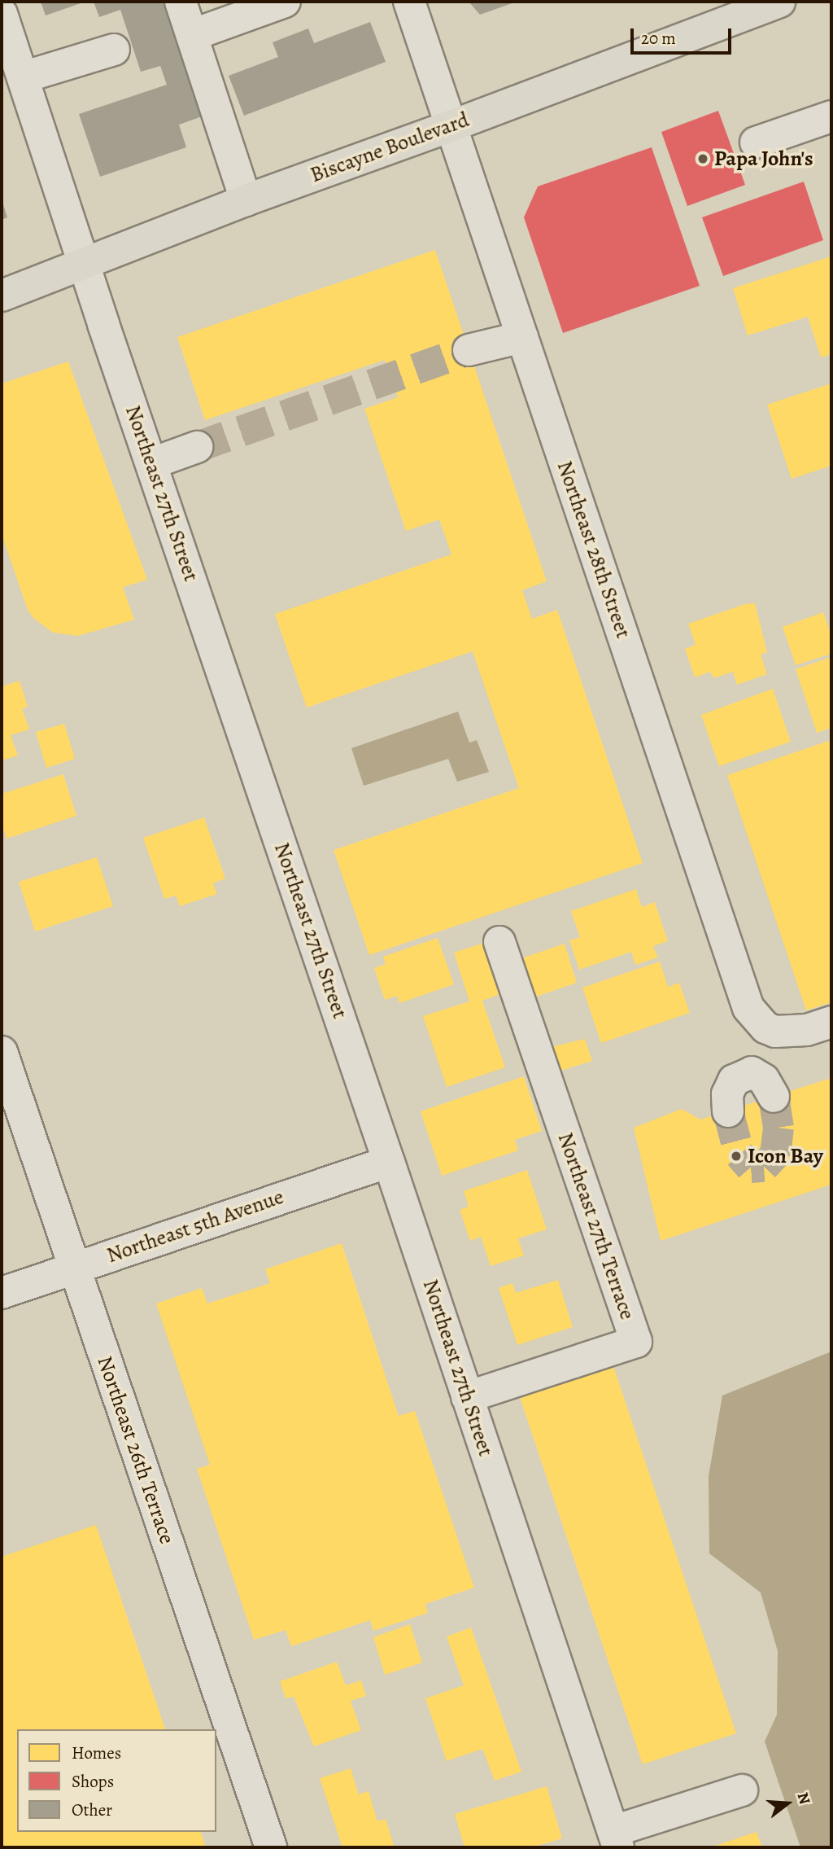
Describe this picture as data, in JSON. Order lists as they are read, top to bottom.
{
  "streets": {
    "main road": ["Biscayne Boulevard"],
    "street": [
      "Northeast 27th Street",
      "Northeast 28th Street",
      "Northeast 5th Avenue",
      "Northeast 27th Terrace",
      "Northeast 26th Terrace"
    ]
  },
  "crossings": [
    ["Biscayne Boulevard", "Northeast 27th Street"],
    ["Biscayne Boulevard", "Northeast 28th Street"],
    ["Northeast 27th Street", "Northeast 5th Avenue"],
    ["Northeast 27th Street", "Northeast 27th Terrace"],
    ["Northeast 5th Avenue", "Northeast 26th Terrace"]
  ],
  "places": ["Papa John's", "Icon Bay"],
  "legend": ["Homes", "Shops", "Other"],
  "scale_bar": "20 m",
  "north": "right"
}
